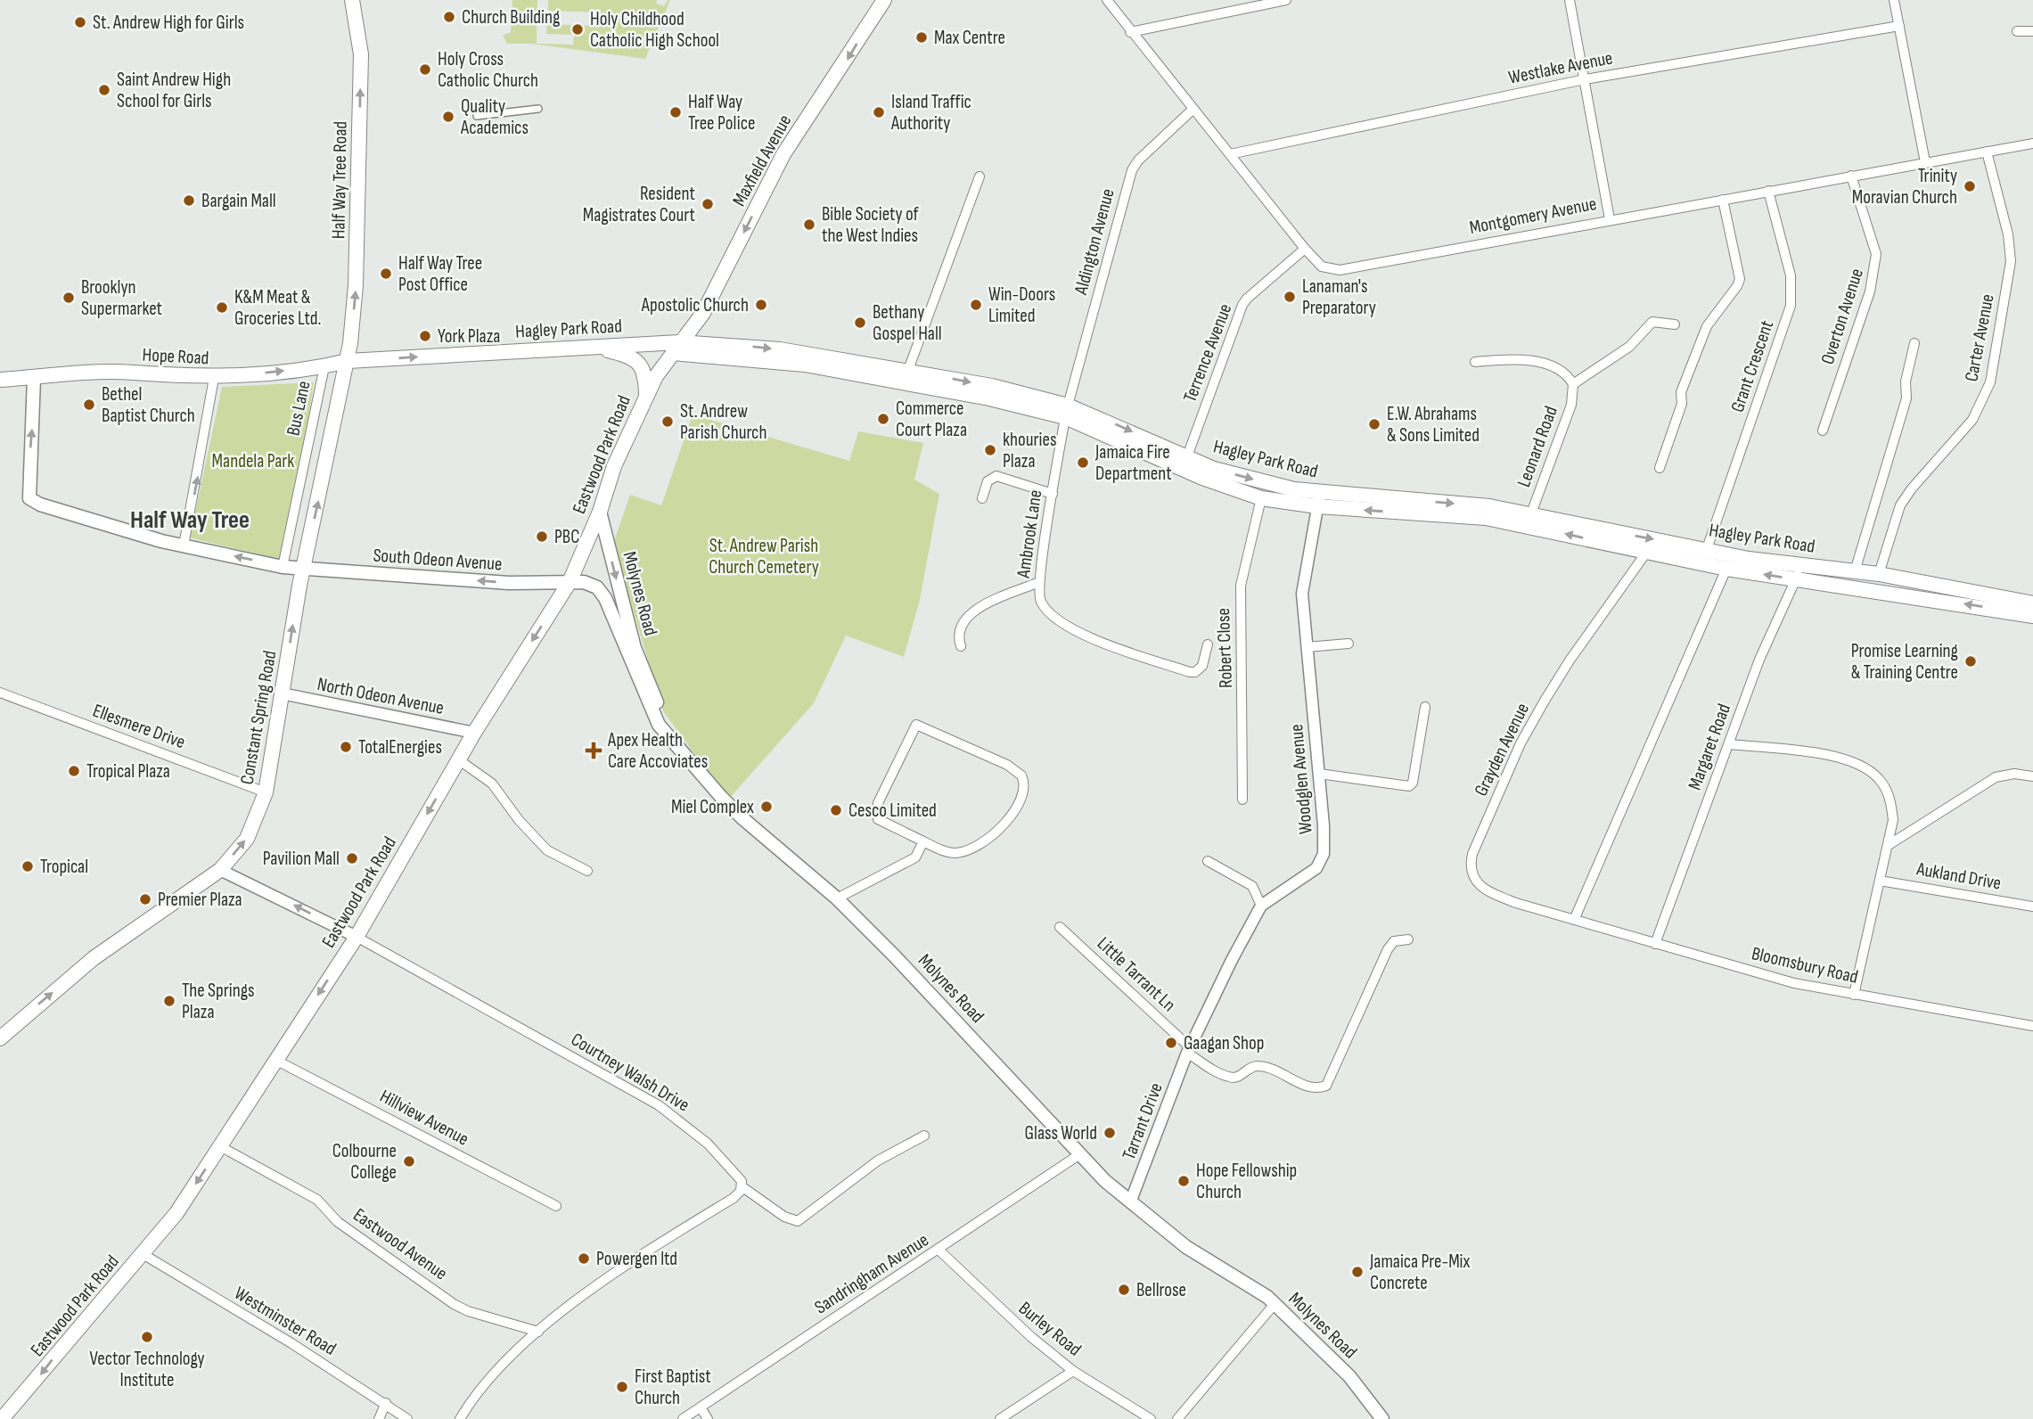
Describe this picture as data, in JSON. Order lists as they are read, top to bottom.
{
  "streets": {
    "main road": [
      "Maxfield Avenue",
      "Half Way Tree Road",
      "Hagley Park Road",
      "Hope Road",
      "Eastwood Park Road",
      "South Odeon Avenue",
      "Molynes Road",
      "Constant Spring Road"
    ],
    "street": [
      "Westlake Avenue",
      "Montgomery Avenue",
      "Aldington Avenue",
      "Overton Avenue",
      "Carter Avenue",
      "Terrence Avenue",
      "Grant Crescent",
      "Bus Lane",
      "Leonard Road",
      "Ambrook Lane",
      "Robert Close",
      "North Odeon Avenue",
      "Ellesmere Drive",
      "Margaret Road",
      "Grayden Avenue",
      "Woodglen Avenue",
      "Aukland Drive",
      "Bloomsbury Road",
      "Little Tarrant Ln",
      "Courtney Walsh Drive",
      "Hillview Avenue",
      "Tarrant Drive",
      "Eastwood Avenue",
      "Sandringham Avenue",
      "Westminster Road",
      "Burley Road"
    ]
  },
  "crossings": [
    ["Westlake Avenue", "Montgomery Avenue"],
    ["Maxfield Avenue", "Hagley Park Road"],
    ["Maxfield Avenue", "Eastwood Park Road"],
    ["Half Way Tree Road", "Hagley Park Road"],
    ["Half Way Tree Road", "Hope Road"],
    ["Half Way Tree Road", "Constant Spring Road"],
    ["Montgomery Avenue", "Aldington Avenue"],
    ["Montgomery Avenue", "Overton Avenue"],
    ["Montgomery Avenue", "Carter Avenue"],
    ["Montgomery Avenue", "Terrence Avenue"],
    ["Montgomery Avenue", "Grant Crescent"],
    ["Aldington Avenue", "Hagley Park Road"],
    ["Aldington Avenue", "Ambrook Lane"],
    ["Hagley Park Road", "Carter Avenue"],
    ["Hagley Park Road", "Terrence Avenue"],
    ["Hagley Park Road", "Hope Road"],
    ["Hagley Park Road", "Grant Crescent"],
    ["Hagley Park Road", "Leonard Road"],
    ["Hagley Park Road", "Eastwood Park Road"],
    ["Hagley Park Road", "Ambrook Lane"],
    ["Hagley Park Road", "Robert Close"],
    ["Hagley Park Road", "Constant Spring Road"],
    ["Hagley Park Road", "Margaret Road"],
    ["Hagley Park Road", "Grayden Avenue"],
    ["Hagley Park Road", "Woodglen Avenue"],
    ["Hope Road", "Bus Lane"],
    ["Hope Road", "South Odeon Avenue"],
    ["Hope Road", "Constant Spring Road"],
    ["Bus Lane", "South Odeon Avenue"],
    ["Eastwood Park Road", "South Odeon Avenue"],
    ["Eastwood Park Road", "Molynes Road"],
    ["Eastwood Park Road", "North Odeon Avenue"],
    ["Eastwood Park Road", "Courtney Walsh Drive"],
    ["Eastwood Park Road", "Hillview Avenue"],
    ["Eastwood Park Road", "Eastwood Avenue"],
    ["Eastwood Park Road", "Westminster Road"],
    ["South Odeon Avenue", "Molynes Road"],
    ["South Odeon Avenue", "Constant Spring Road"],
    ["Molynes Road", "Tarrant Drive"],
    ["Molynes Road", "Sandringham Avenue"],
    ["North Odeon Avenue", "Constant Spring Road"],
    ["Constant Spring Road", "Ellesmere Drive"],
    ["Margaret Road", "Bloomsbury Road"],
    ["Grayden Avenue", "Bloomsbury Road"],
    ["Woodglen Avenue", "Little Tarrant Ln"],
    ["Woodglen Avenue", "Tarrant Drive"],
    ["Little Tarrant Ln", "Tarrant Drive"],
    ["Sandringham Avenue", "Burley Road"]
  ],
  "one_way": [
    "Maxfield Avenue",
    "Half Way Tree Road",
    "Eastwood Park Road",
    "South Odeon Avenue",
    "Constant Spring Road"
  ],
  "districts": ["Half Way Tree"],
  "parks": ["Mandela Park", "St. Andrew Parish Church Cemetery"],
  "places": {
    "other": [
      "Church Building",
      "St. Andrew High for Girls",
      "Holy Childhood Catholic High School",
      "Max Centre",
      "Holy Cross Catholic Church",
      "Saint Andrew High School for Girls",
      "Half Way Tree Police",
      "Island Traffic Authority",
      "Quality Academics",
      "Trinity Moravian Church",
      "Bargain Mall",
      "Resident Magistrates Court",
      "Bible Society of the West Indies",
      "Half Way Tree Post Office",
      "Lanaman's Preparatory",
      "Brooklyn Supermarket",
      "Apostolic Church",
      "Win-Doors Limited",
      "K&M Meat & Groceries Ltd.",
      "Bethany Gospel Hall",
      "York Plaza",
      "Bethel Baptist Church",
      "Commerce Court Plaza",
      "St. Andrew Parish Church",
      "E.W. Abrahams & Sons Limited",
      "khouries Plaza",
      "Jamaica Fire Department",
      "PBC",
      "Promise Learning & Training Centre",
      "TotalEnergies",
      "Tropical Plaza",
      "Miel Complex",
      "Cesco Limited",
      "Pavilion Mall",
      "Tropical",
      "Premier Plaza",
      "The Springs Plaza",
      "Gaagan Shop",
      "Glass World",
      "Colbourne College",
      "Hope Fellowship Church",
      "Powergen ltd",
      "Jamaica Pre-Mix Concrete",
      "Bellrose",
      "Vector Technology Institute",
      "First Baptist Church"
    ],
    "health": ["Apex Health Care Accoviates"]
  }
}
